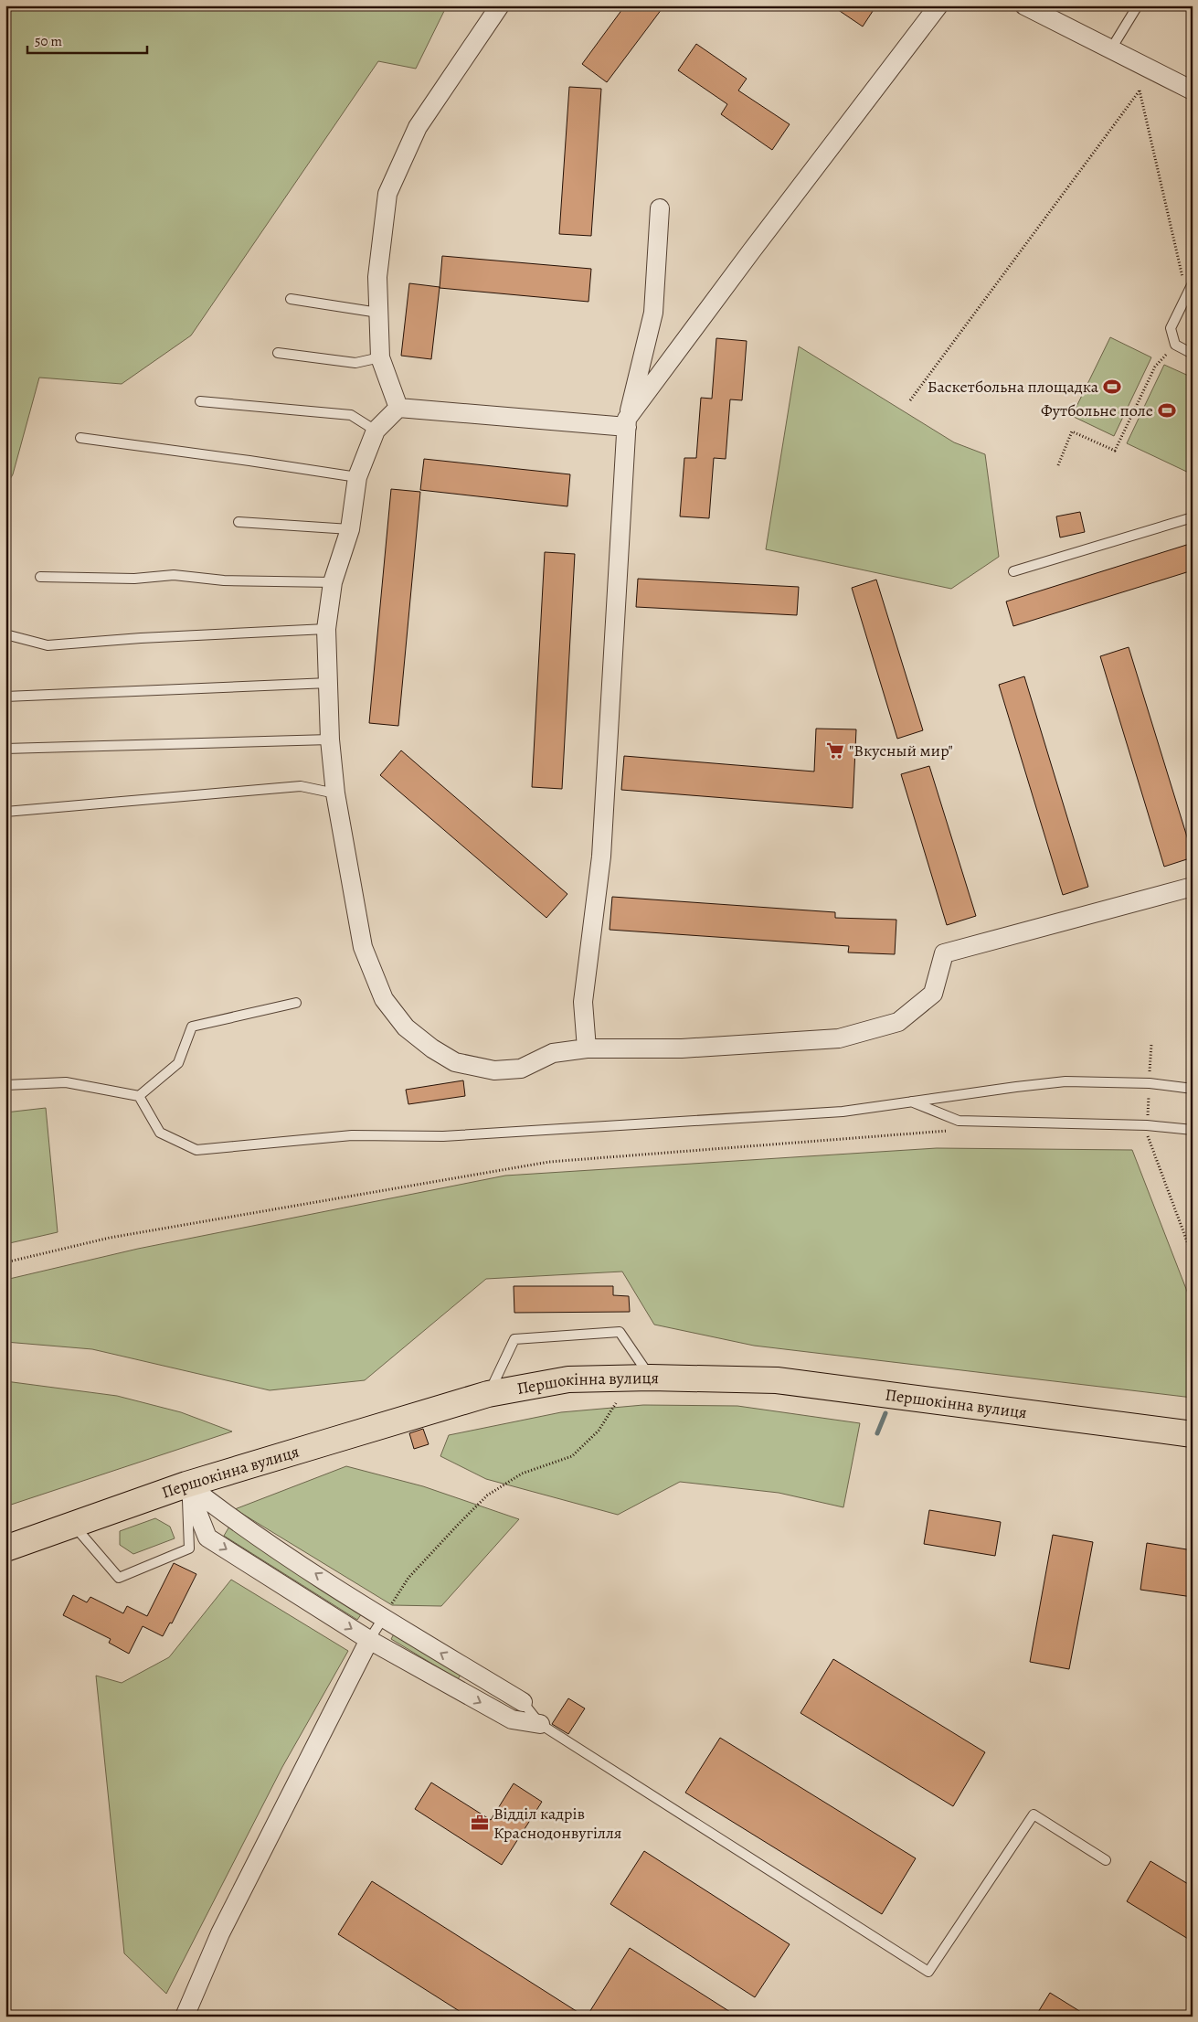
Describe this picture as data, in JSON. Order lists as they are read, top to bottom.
{
  "streets": {
    "highway": ["Першокінна вулиця"]
  },
  "places": {
    "sports": ["Баскетбольна площадка", "Футбольне поле"],
    "supermarket": ["\"Вкусный мир\""],
    "office": ["Відділ кадрів Краснодонвугілля"]
  },
  "scale_bar": "50 m"
}
